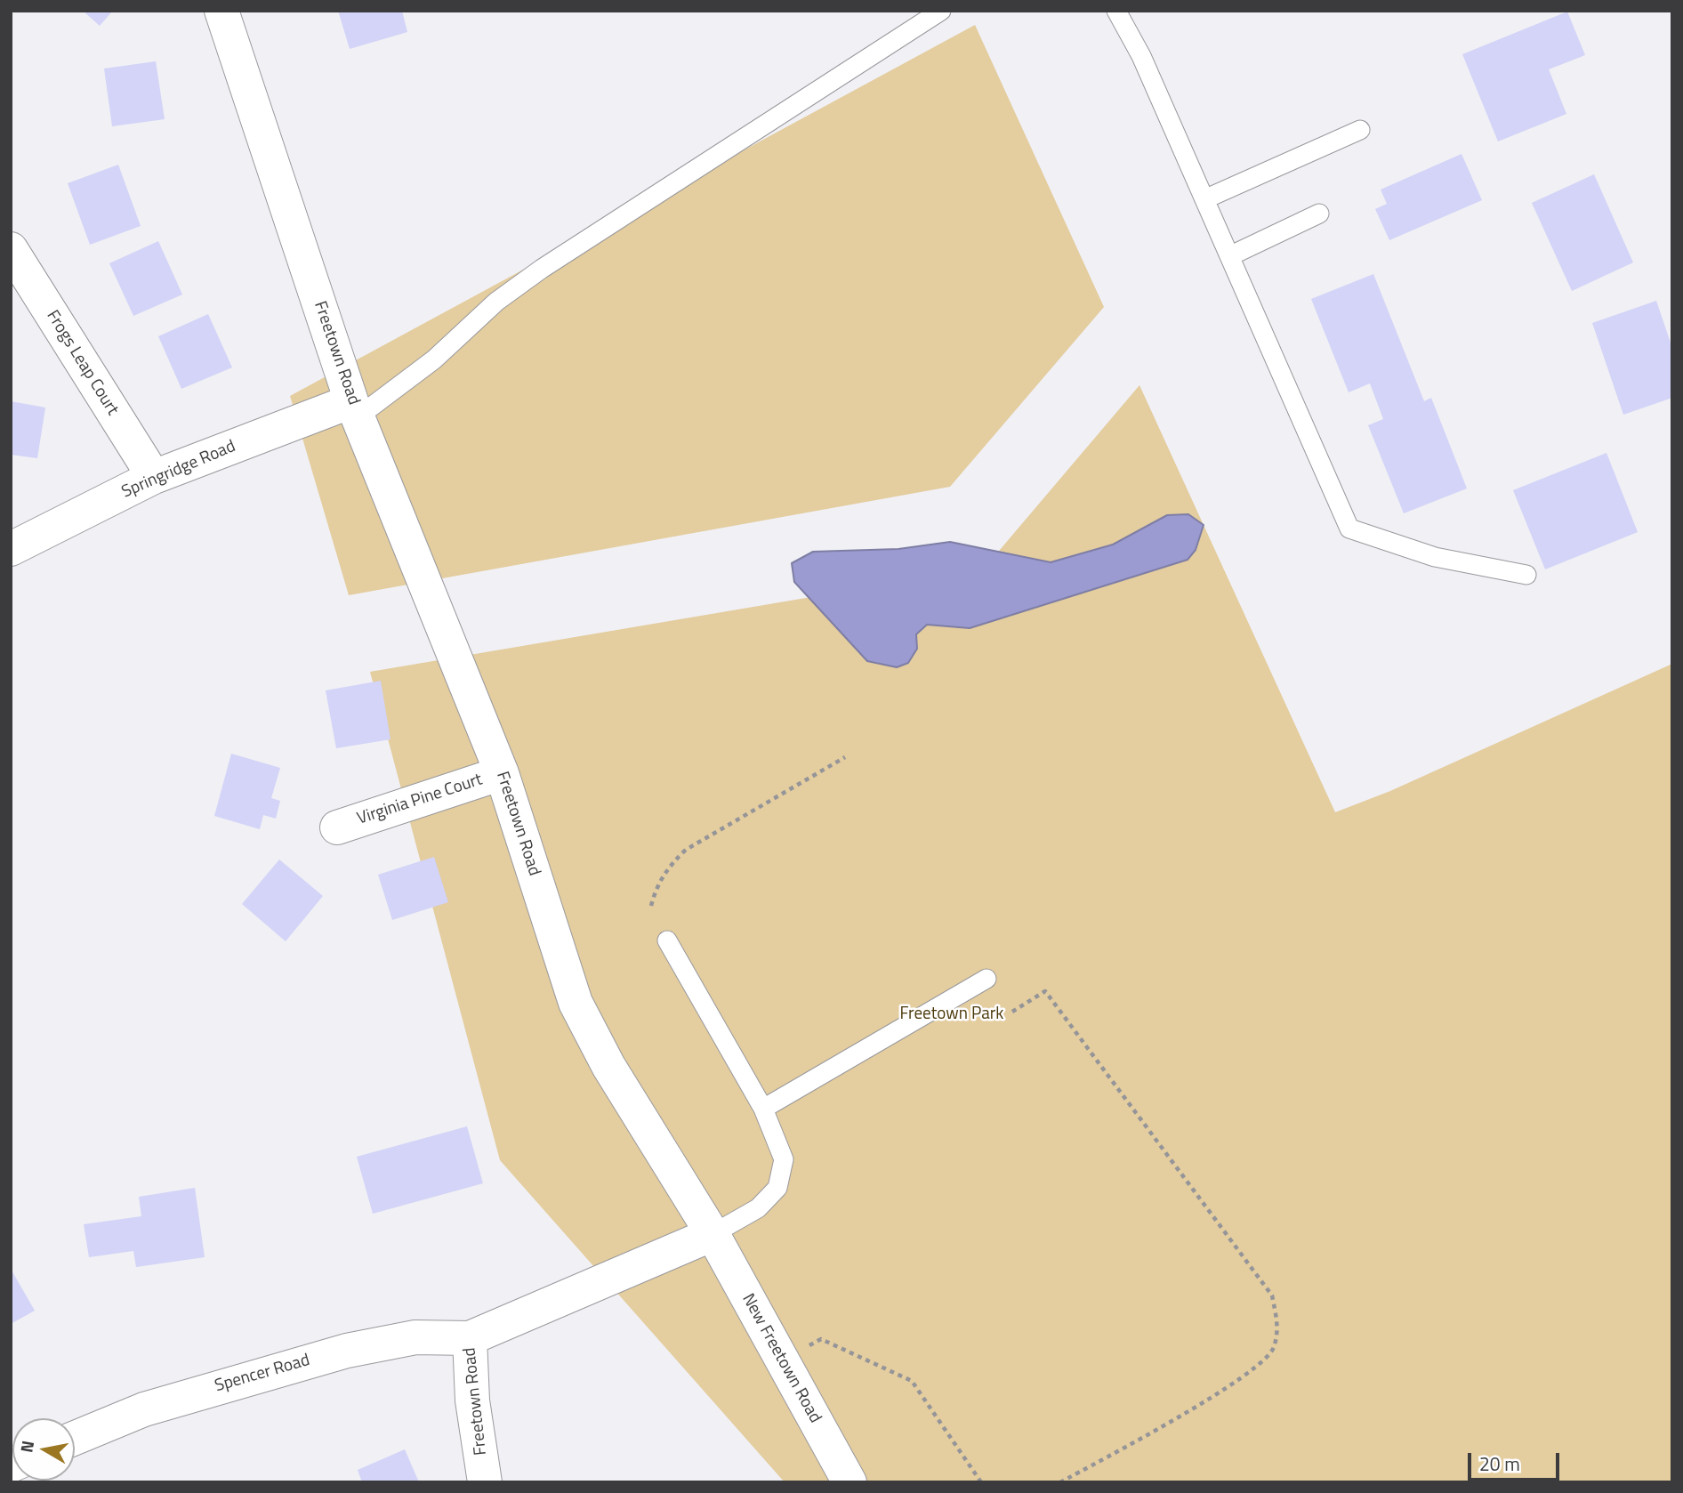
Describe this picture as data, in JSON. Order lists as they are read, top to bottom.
{
  "streets": {
    "street": [
      "Freetown Road",
      "Frogs Leap Court",
      "Springridge Road",
      "Virginia Pine Court",
      "New Freetown Road",
      "Spencer Road"
    ]
  },
  "crossings": [
    ["Freetown Road", "Springridge Road"],
    ["Freetown Road", "Virginia Pine Court"],
    ["Freetown Road", "New Freetown Road"],
    ["Freetown Road", "Spencer Road"],
    ["Frogs Leap Court", "Springridge Road"]
  ],
  "parks": ["Freetown Park"],
  "scale_bar": "20 m",
  "north": "left"
}
